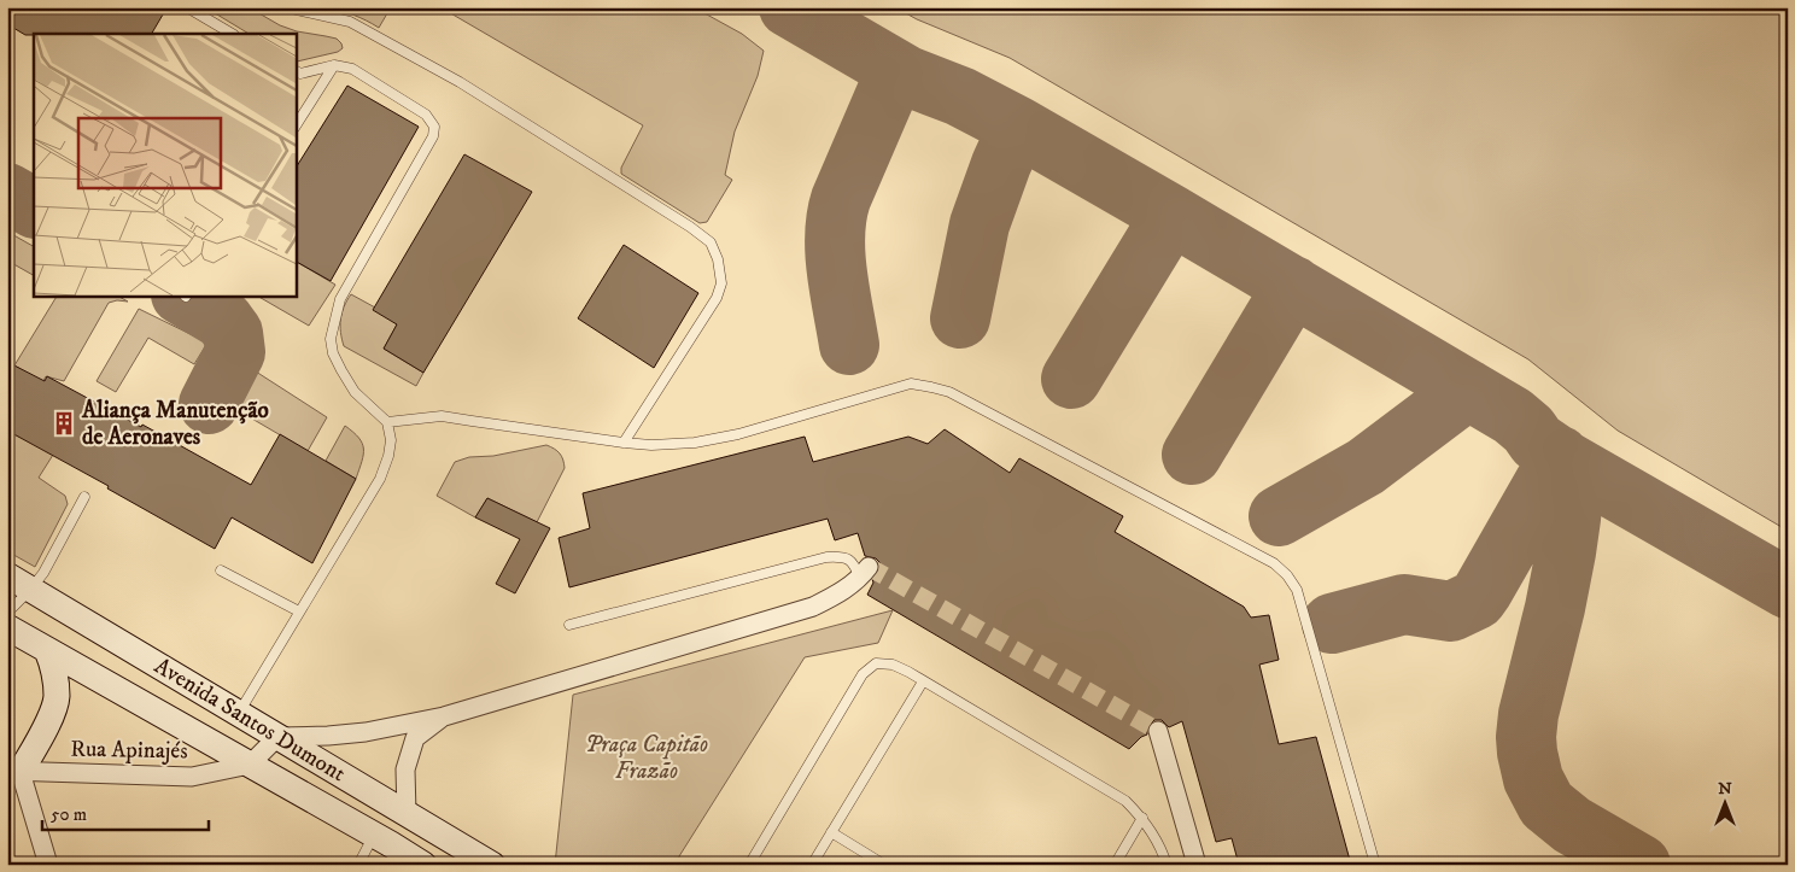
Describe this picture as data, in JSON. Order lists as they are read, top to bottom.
{
  "streets": {
    "main road": ["Avenida Santos Dumont"],
    "street": ["Rua Apinajés"]
  },
  "crossings": [
    ["Avenida Santos Dumont", "Rua Apinajés"]
  ],
  "parks": ["Praça Capitão Frazão"],
  "places": {
    "building": ["Aliança Manutenção de Aeronaves"]
  },
  "scale_bar": "50 m",
  "north": "top"
}
